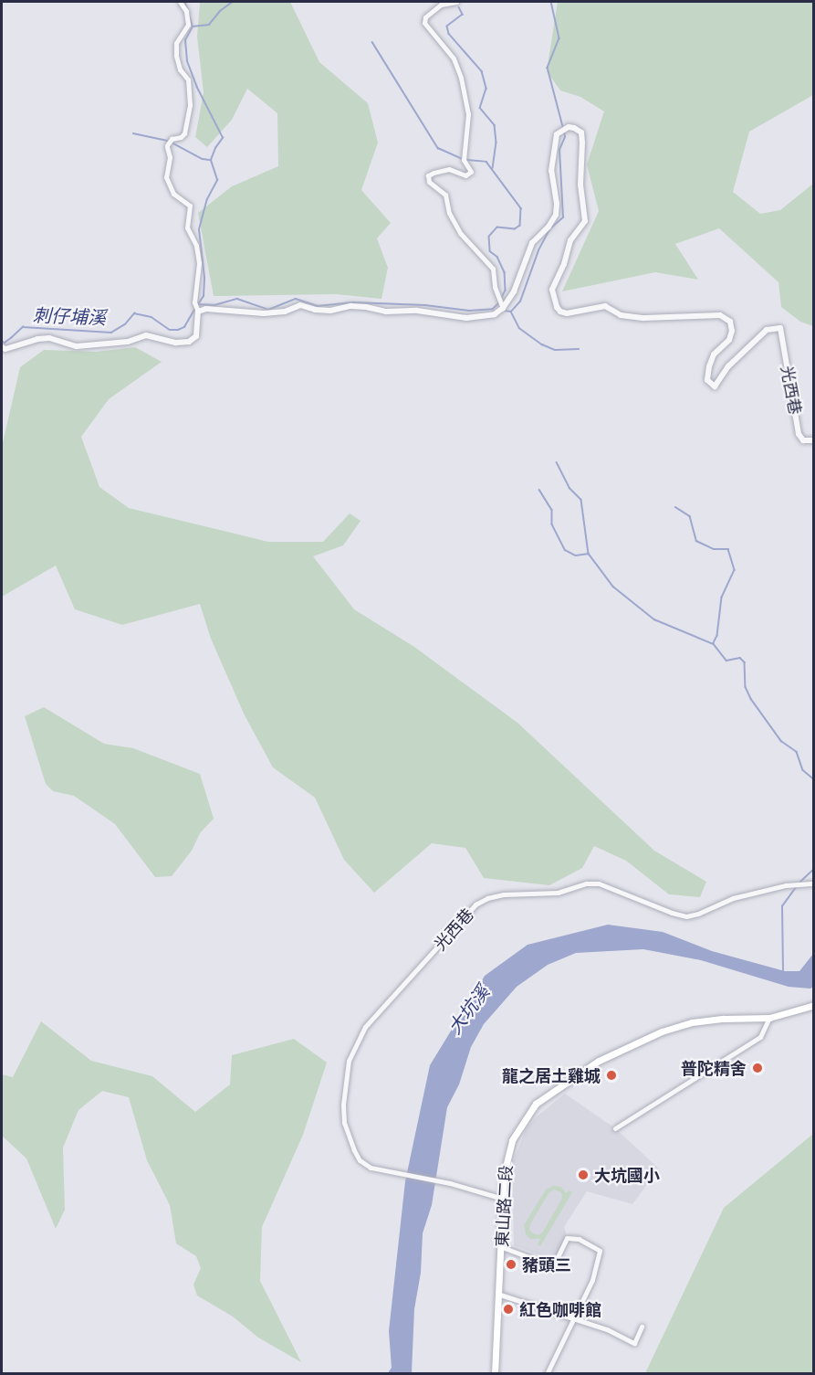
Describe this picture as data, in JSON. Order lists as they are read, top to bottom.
{
  "streets": {
    "main road": ["東山路二段"],
    "street": ["光西巷"]
  },
  "crossings": [
    ["光西巷", "東山路二段"]
  ],
  "water": ["刺仔埔溪", "大坑溪"],
  "places": [
    "普陀精舍",
    "龍之居土雞城",
    "大坑國小",
    "豬頭三",
    "紅色咖啡館"
  ]
}
